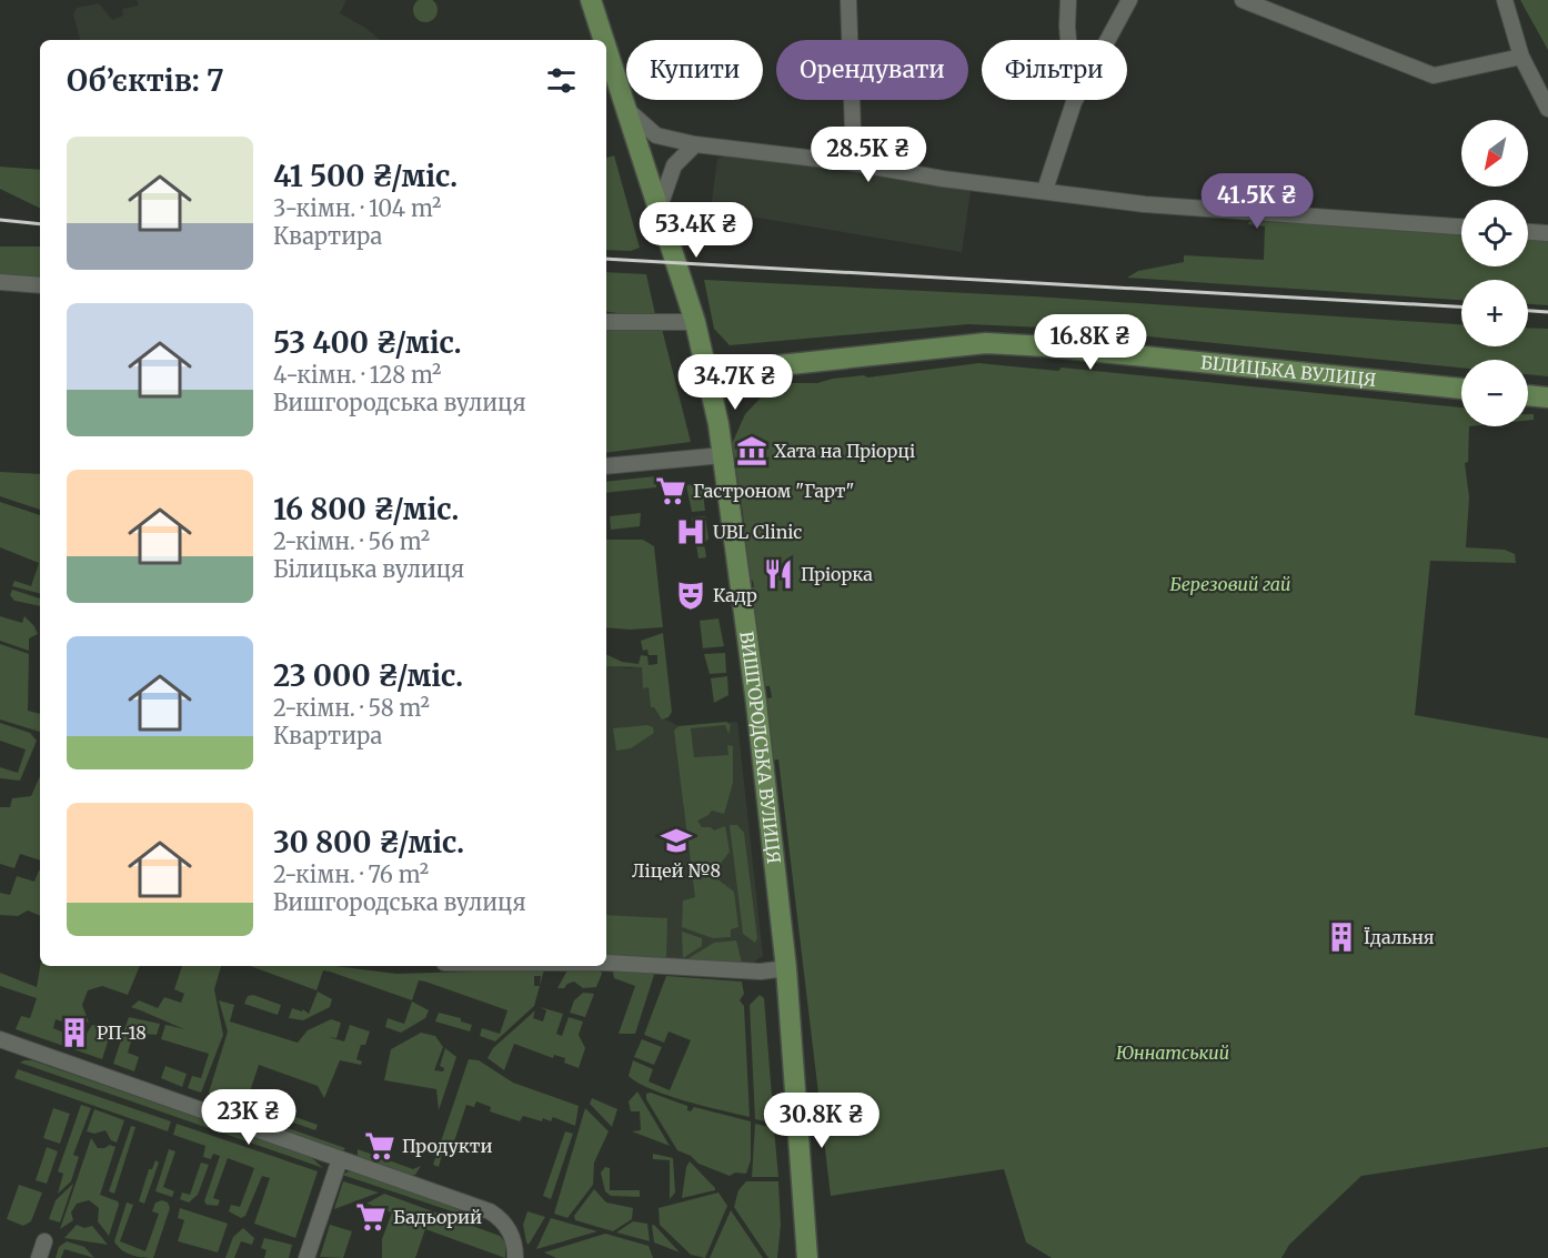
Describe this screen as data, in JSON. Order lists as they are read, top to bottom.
{
  "streets": {
    "main road": ["БІЛИЦЬКА ВУЛИЦЯ", "ВИШГОРОДСЬКА ВУЛИЦЯ"]
  },
  "crossings": [
    ["БІЛИЦЬКА ВУЛИЦЯ", "ВИШГОРОДСЬКА ВУЛИЦЯ"]
  ],
  "parks": ["Березовий гай", "Юннатський"],
  "places": {
    "museum": ["Хата на Пріорці"],
    "supermarket": ["Гастроном \"Гарт\"", "Продукти", "Бадьорий"],
    "hospital": ["UBL Clinic"],
    "restaurant": ["Пріорка"],
    "theatre": ["Кадр"],
    "school or university": ["Ліцей №8"],
    "building": ["Їдальня", "РП-18"]
  },
  "north": "bottom left",
  "page": {
    "chip": ["Купити", "Орендувати", "Фільтри"],
    "heading": "Об’єктів: 7",
    "map_buttons": ["+", "−"],
    "list": [
      {
        "name": "41 500 ₴/міс.",
        "note": "3-кімн. · 104 m² · Квартира"
      },
      {
        "name": "53 400 ₴/міс.",
        "note": "4-кімн. · 128 m² · Вишгородська вулиця"
      },
      {
        "name": "16 800 ₴/міс.",
        "note": "2-кімн. · 56 m² · Білицька вулиця"
      },
      {
        "name": "23 000 ₴/міс.",
        "note": "2-кімн. · 58 m² · Квартира"
      },
      {
        "name": "30 800 ₴/міс.",
        "note": "2-кімн. · 76 m² · Вишгородська вулиця"
      }
    ],
    "price": [
      "28.5K ₴",
      "41.5K ₴",
      "53.4K ₴",
      "16.8K ₴",
      "34.7K ₴",
      "23K ₴",
      "30.8K ₴"
    ]
  }
}
